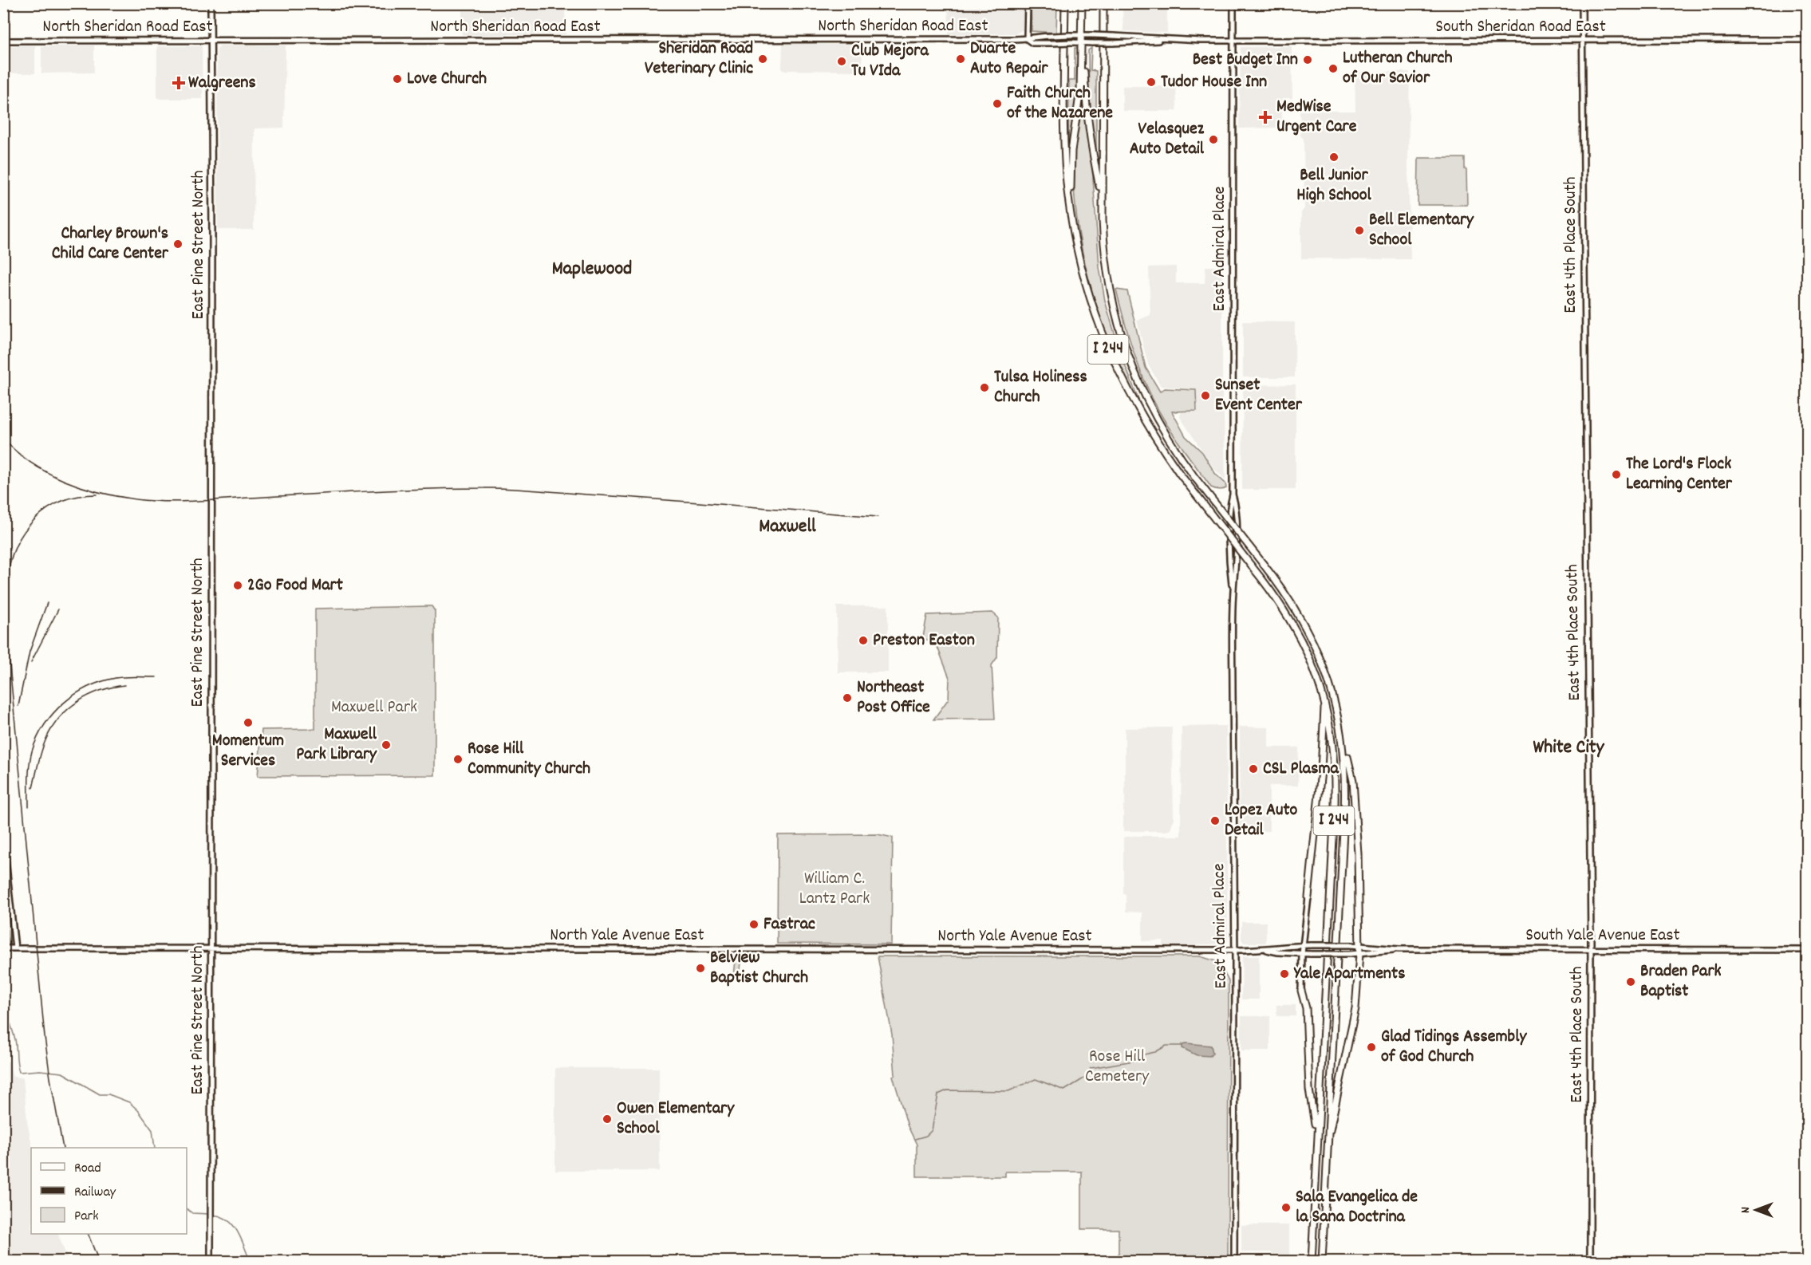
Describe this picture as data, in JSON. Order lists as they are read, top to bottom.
{
  "streets": {
    "highway": ["I 244"],
    "main road": [
      "North Sheridan Road East",
      "South Sheridan Road East",
      "East Pine Street North",
      "East 4th Place South",
      "East Admiral Place",
      "North Yale Avenue East",
      "South Yale Avenue East"
    ]
  },
  "crossings": [
    ["North Sheridan Road East", "South Sheridan Road East"],
    ["North Sheridan Road East", "East Pine Street North"],
    ["North Sheridan Road East", "East Admiral Place"],
    ["South Sheridan Road East", "East 4th Place South"],
    ["South Sheridan Road East", "East Admiral Place"],
    ["East Pine Street North", "North Yale Avenue East"],
    ["East 4th Place South", "South Yale Avenue East"],
    ["East Admiral Place", "North Yale Avenue East"],
    ["North Yale Avenue East", "South Yale Avenue East"]
  ],
  "districts": ["Maplewood", "Maxwell", "White City"],
  "parks": ["Maxwell Park", "William C. Lantz Park", "Rose Hill Cemetery"],
  "places": {
    "other": [
      "Sheridan Road Veterinary Clinic",
      "Duarte Auto Repair",
      "Best Budget Inn",
      "Club Mejora Tu VIda",
      "Lutheran Church of Our Savior",
      "Love Church",
      "Tudor House Inn",
      "Faith Church of the Nazarene",
      "Velasquez Auto Detail",
      "Bell Junior High School",
      "Bell Elementary School",
      "Charley Brown's Child Care Center",
      "Tulsa Holiness Church",
      "Sunset Event Center",
      "The Lord's Flock Learning Center",
      "2Go Food Mart",
      "Preston Easton",
      "Northeast Post Office",
      "Momentum Services",
      "Maxwell Park Library",
      "Rose Hill Community Church",
      "CSL Plasma",
      "Lopez Auto Detail",
      "Fastrac",
      "Belview Baptist Church",
      "Yale Apartments",
      "Braden Park Baptist",
      "Glad Tidings Assembly of God Church",
      "Owen Elementary School",
      "Sala Evangelica de la Sana Doctrina"
    ],
    "health": ["Walgreens", "MedWise Urgent Care"]
  },
  "legend": ["Road", "Railway", "Park"],
  "north": "left"
}
